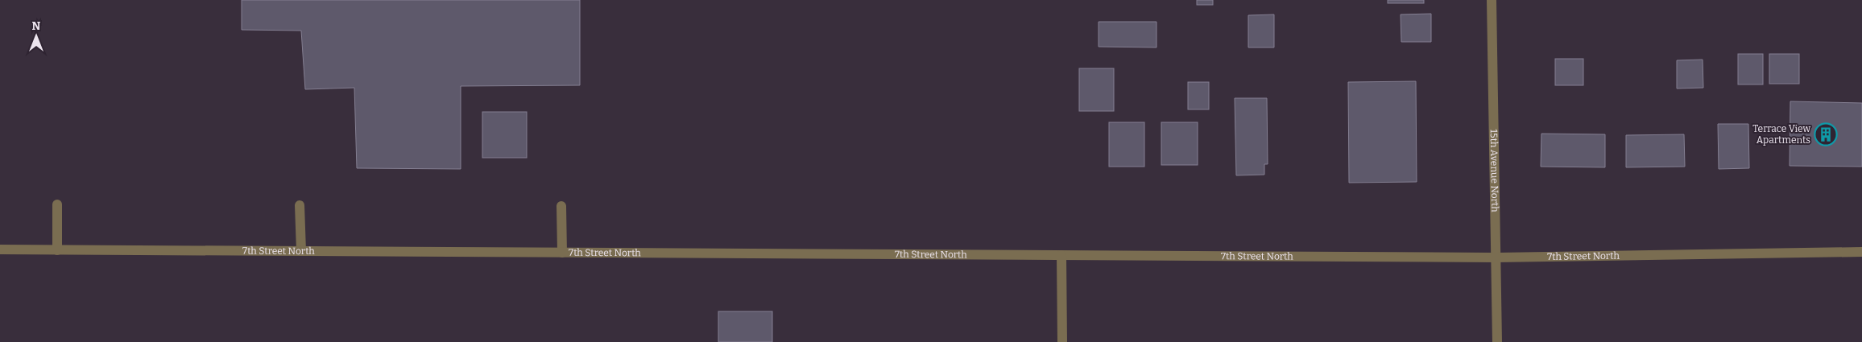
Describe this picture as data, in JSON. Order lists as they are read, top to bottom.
{
  "streets": {
    "street": ["15th Avenue North", "7th Street North"]
  },
  "crossings": [
    ["15th Avenue North", "7th Street North"]
  ],
  "places": {
    "building": ["Terrace View Apartments"]
  },
  "north": "top"
}
